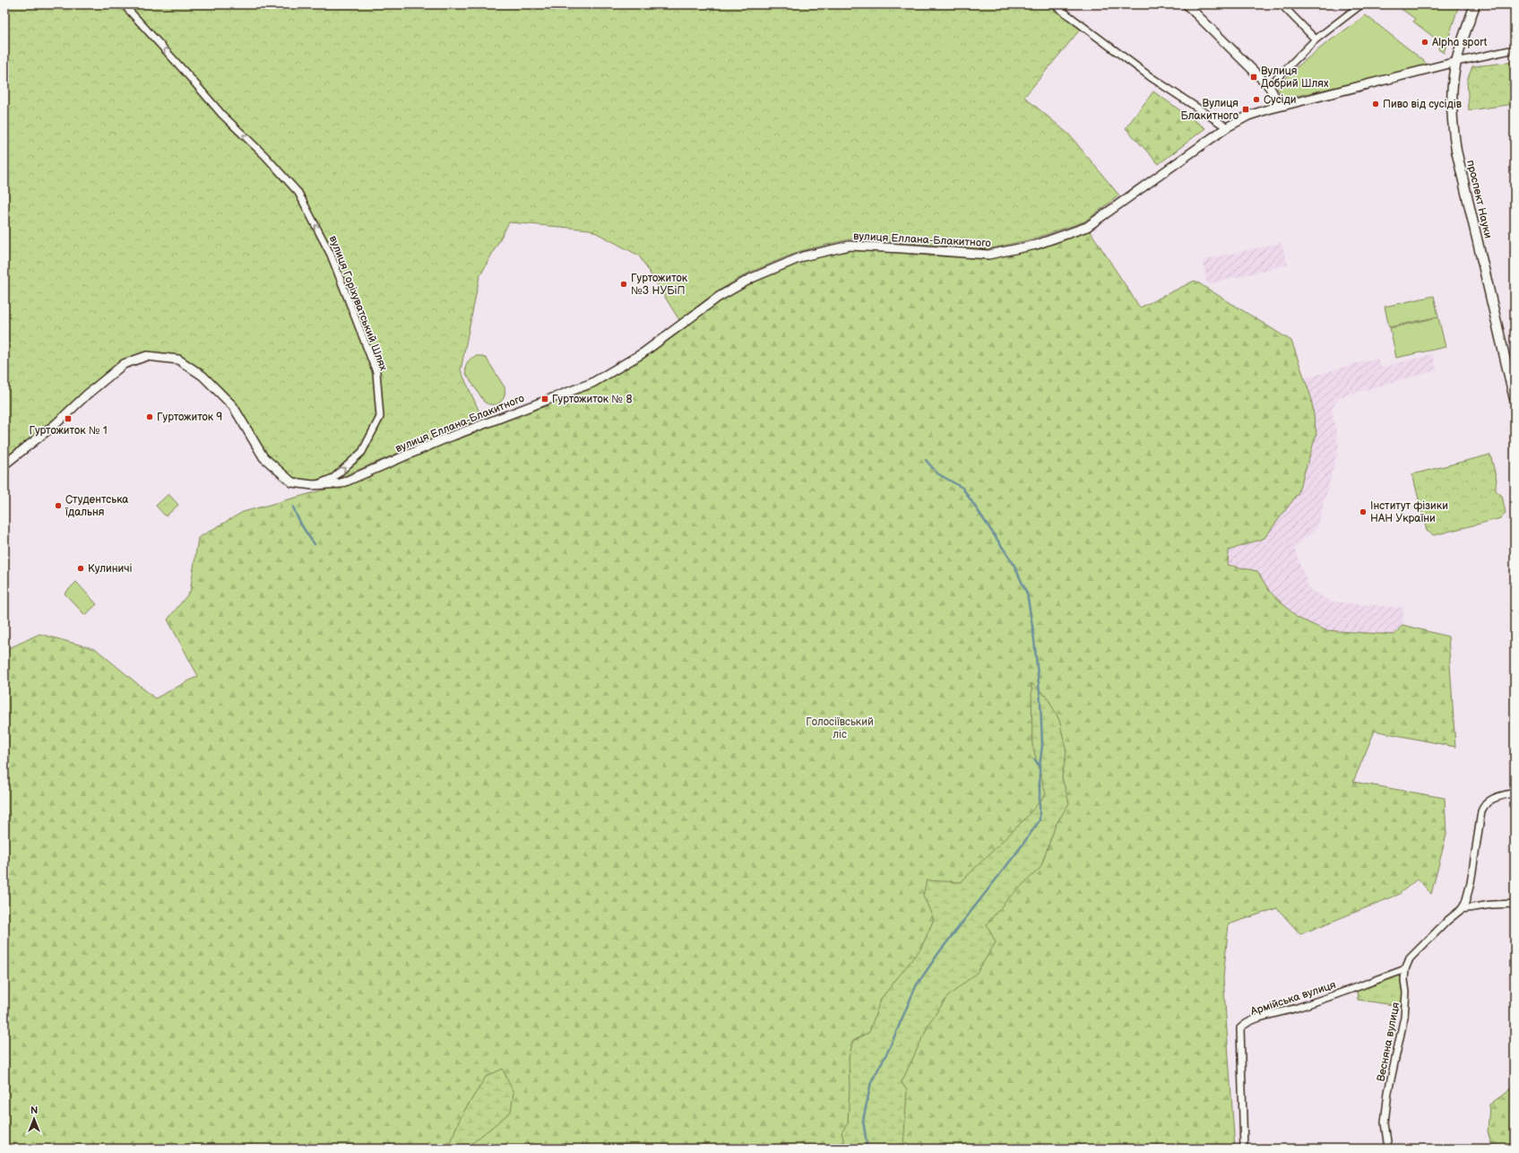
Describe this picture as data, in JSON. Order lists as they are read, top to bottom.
{
  "streets": {
    "main road": ["проспект Науки"],
    "street": [
      "вулиця Еллана-Блакитного",
      "вулиця Горіхуватський Шлях",
      "Армійська вулиця",
      "Весняна вулиця"
    ]
  },
  "crossings": [
    ["проспект Науки", "вулиця Еллана-Блакитного"],
    ["вулиця Еллана-Блакитного", "вулиця Горіхуватський Шлях"],
    ["Армійська вулиця", "Весняна вулиця"]
  ],
  "one_way": ["вулиця Горіхуватський Шлях"],
  "parks": ["Голосіївський ліс"],
  "places": {
    "other": [
      "Alpha sport",
      "Сусіди",
      "Пиво від сусідів",
      "Гуртожиток №3 НУБіП",
      "Гуртожиток 9",
      "Студентська їдальня",
      "Інститут фізики НАН України",
      "Кулиничі"
    ],
    "transit": [
      "Вулиця Добрий Шлях",
      "Вулиця Блакитного",
      "Гуртожиток № 8",
      "Гуртожиток № 1"
    ]
  },
  "north": "top"
}
